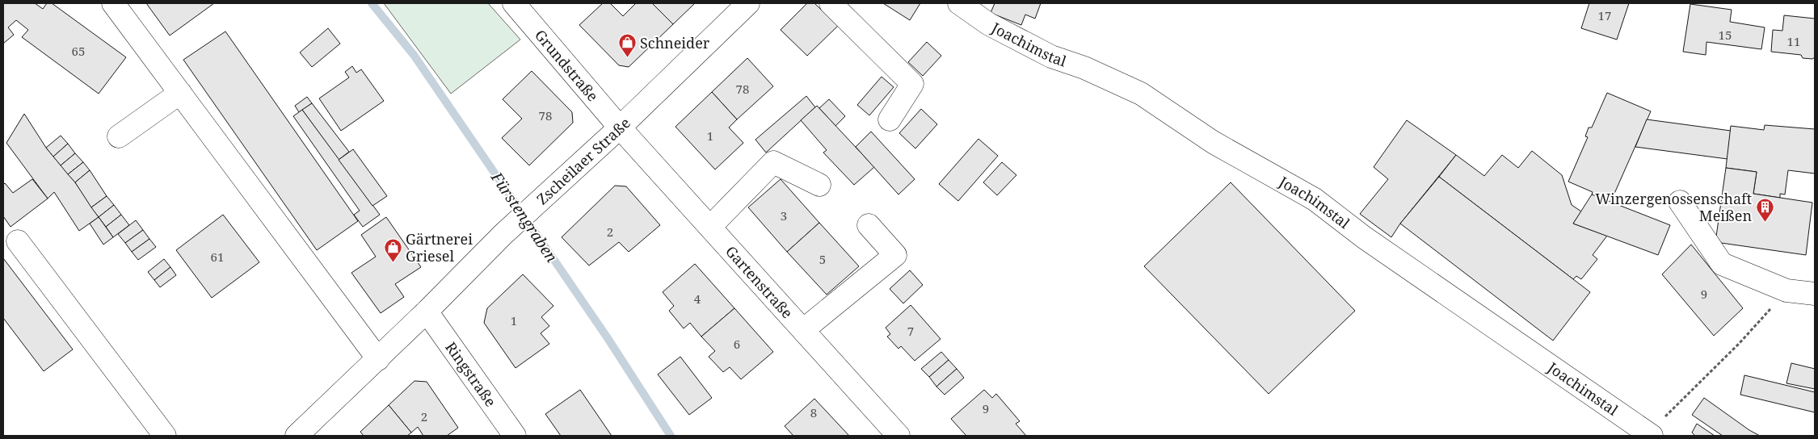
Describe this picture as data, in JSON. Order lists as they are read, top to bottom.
{
  "streets": {
    "street": [
      "Joachimstal",
      "Grundstraße",
      "Zscheilaer Straße",
      "Gartenstraße",
      "Ringstraße"
    ]
  },
  "crossings": [
    ["Grundstraße", "Zscheilaer Straße"],
    ["Grundstraße", "Gartenstraße"],
    ["Zscheilaer Straße", "Gartenstraße"],
    ["Zscheilaer Straße", "Ringstraße"]
  ],
  "water": ["Fürstengraben"],
  "places": {
    "shop": ["Schneider", "Gärtnerei Griesel"],
    "building": ["Winzergenossenschaft Meißen"]
  },
  "house_numbers": [
    "17",
    "15",
    "11",
    "65",
    "78",
    "78",
    "1",
    "3",
    "2",
    "61",
    "5",
    "9",
    "4",
    "1",
    "7",
    "6",
    "9",
    "8",
    "2"
  ]
}
